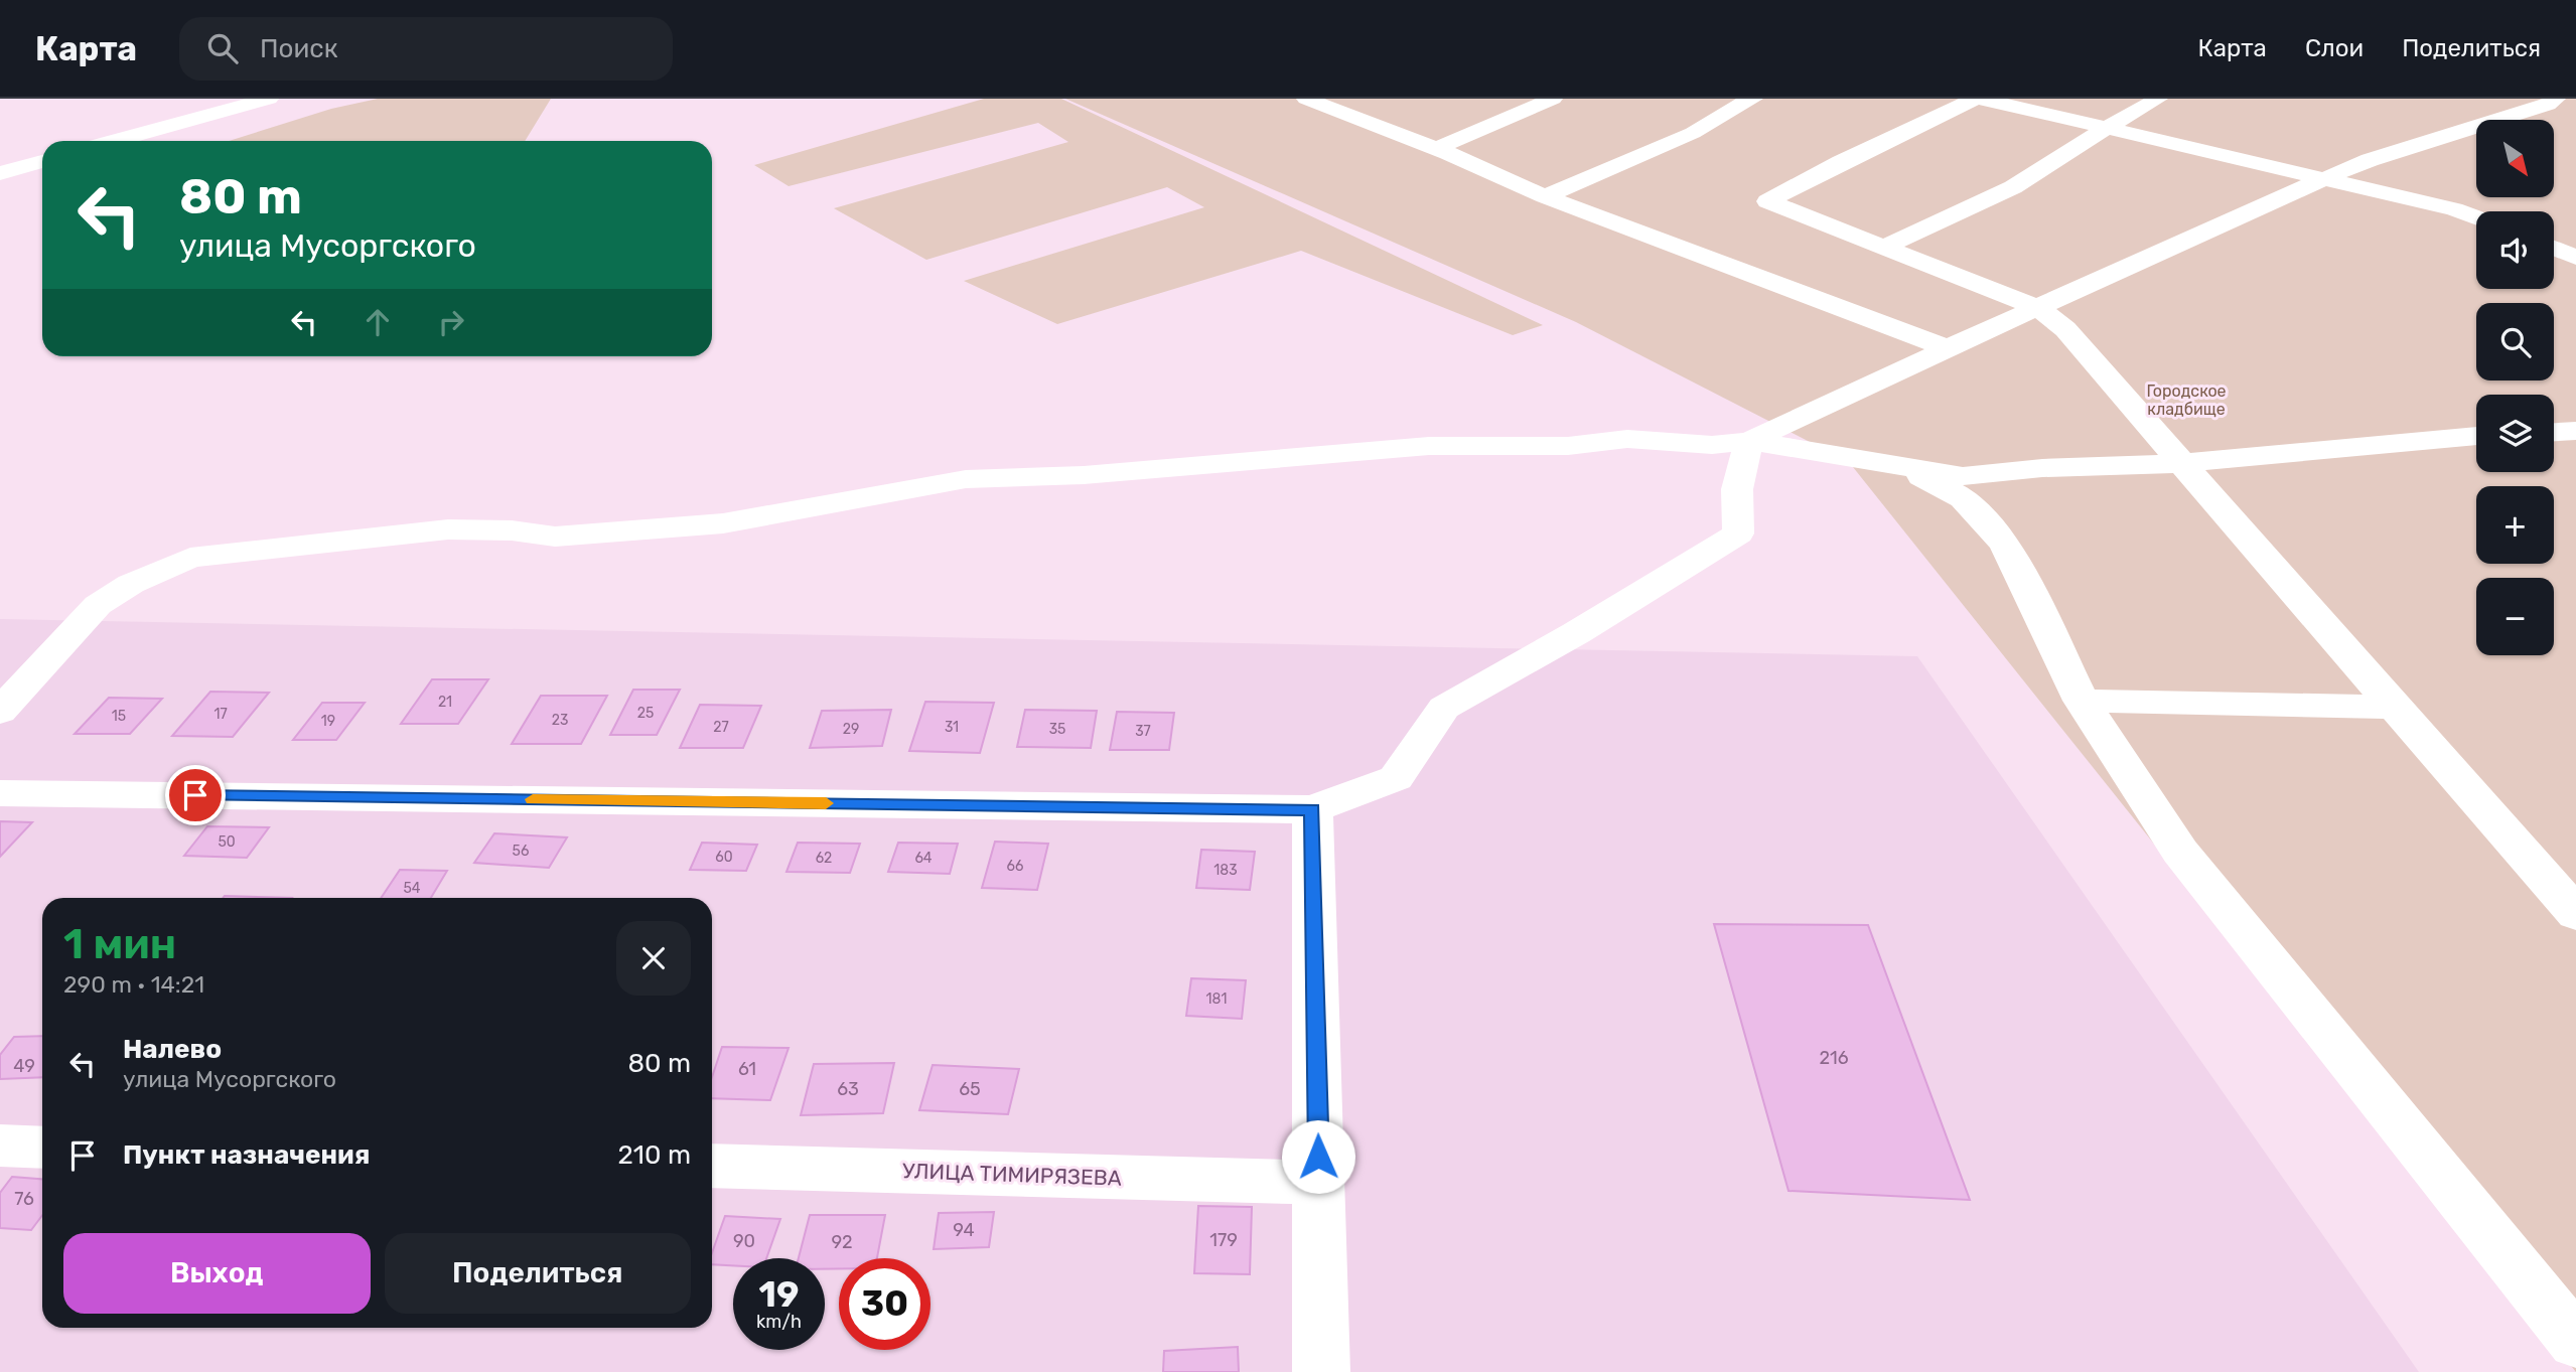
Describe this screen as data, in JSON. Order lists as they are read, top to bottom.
{
  "streets": {
    "street": ["УЛИЦА ТИМИРЯЗЕВА"]
  },
  "parks": ["Городское кладбище"],
  "house_numbers": [
    "21",
    "25",
    "17",
    "15",
    "23",
    "19",
    "27",
    "31",
    "29",
    "35",
    "37",
    "50",
    "56",
    "60",
    "62",
    "64",
    "66",
    "183",
    "54",
    "181",
    "216",
    "49",
    "61",
    "63",
    "65",
    "76",
    "94",
    "179",
    "90",
    "92"
  ],
  "north": "bottom right",
  "page": {
    "header": "Карта",
    "search": "Поиск",
    "nav": ["Карта", "Слои", "Поделиться"],
    "map_buttons": ["+", "−"],
    "turn": ["80 m", "улица Мусоргского"],
    "heading": ["1 мин", "290 m · 14:21"],
    "list": [
      {
        "name": "Налево",
        "note": "улица Мусоргского",
        "value": "80 m"
      },
      {
        "name": "Пункт назначения",
        "value": "210 m"
      }
    ],
    "buttons": ["Выход", "Поделиться"],
    "speed": "19 km/h",
    "limit": "30"
  }
}
